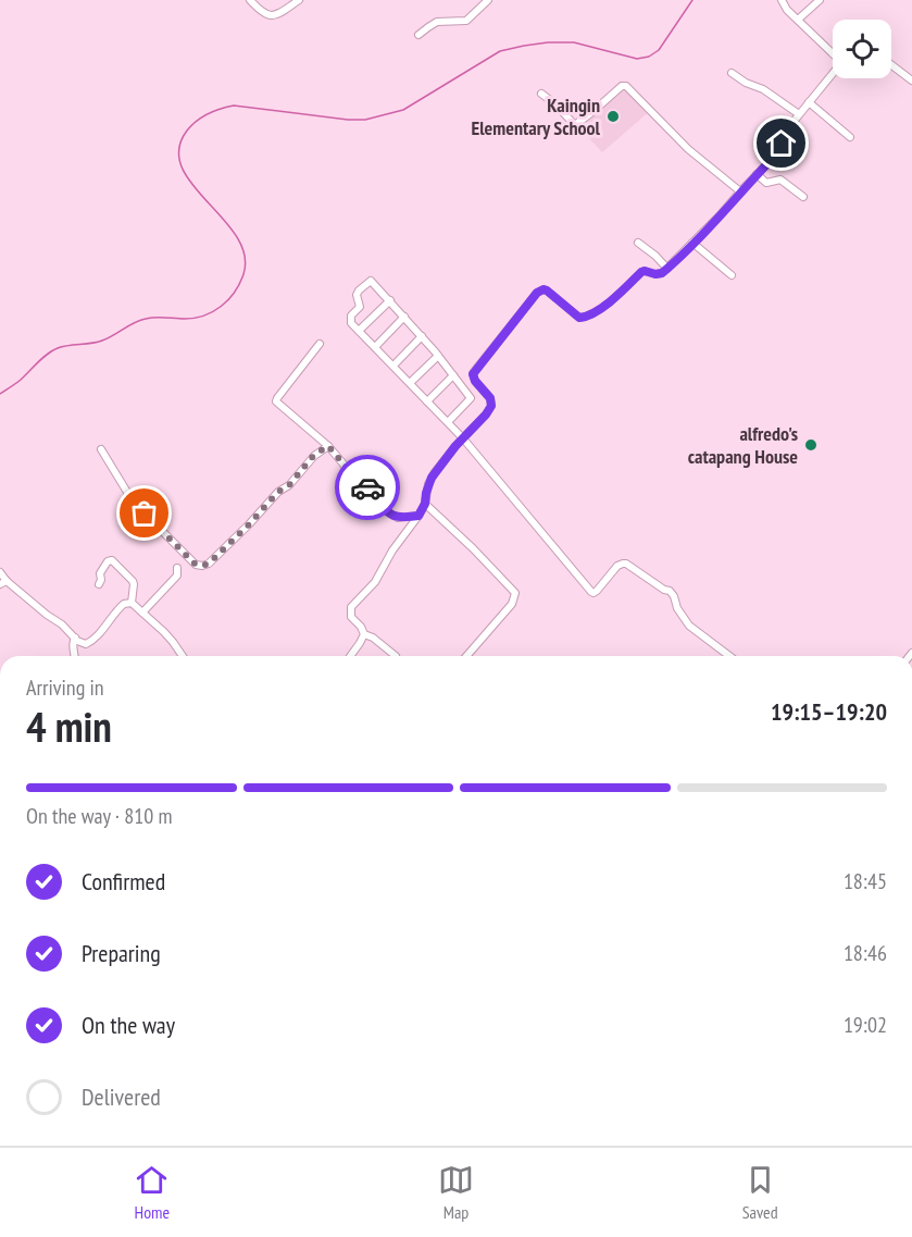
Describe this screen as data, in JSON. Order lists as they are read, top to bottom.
{
  "places": ["Kaingin Elementary School", "alfredo's catapang House"],
  "page": {
    "heading": ["4 min", "Arriving in", "19:15–19:20"],
    "bar": "On the way · 810 m",
    "list": [
      ["Confirmed", "18:45"],
      ["Preparing", "18:46"],
      ["On the way", "19:02"],
      "Delivered"
    ],
    "tabs": ["Home", "Map", "Saved"]
  }
}
